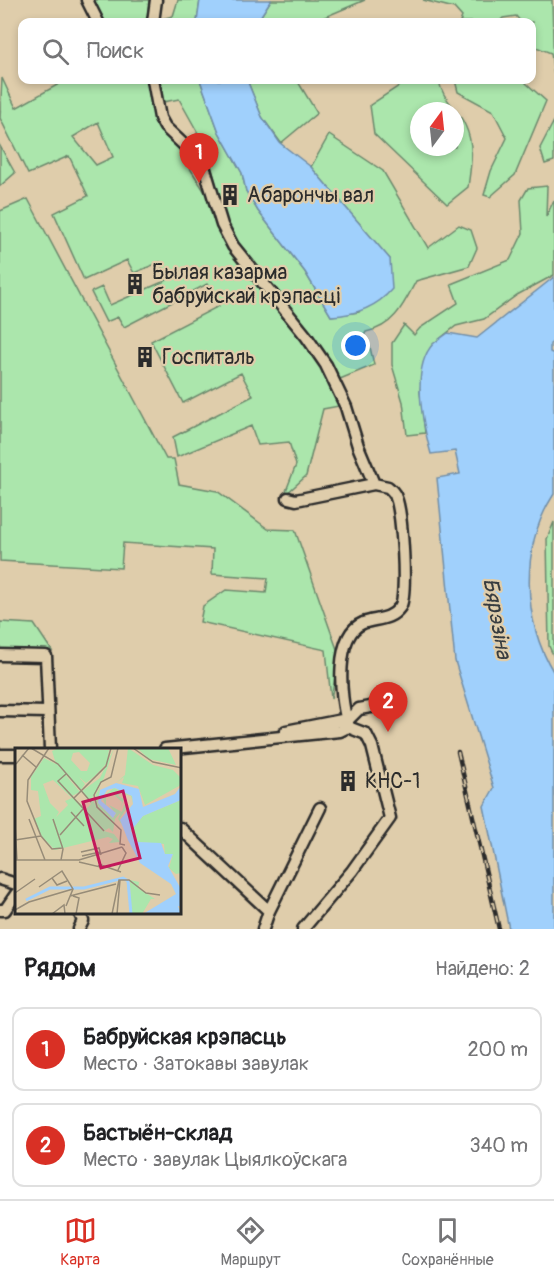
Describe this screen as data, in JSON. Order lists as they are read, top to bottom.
{
  "water": ["Бярэзіна"],
  "places": {
    "building": [
      "Абарончы вал",
      "Былая казарма бабруйскай крэпасці",
      "Госпиталь",
      "КНС-1"
    ]
  },
  "north": "top",
  "page": {
    "search": "Поиск",
    "pins": ["1", "2"],
    "heading": ["Рядом", "Найдено: 2"],
    "list": [
      {
        "mark": "1",
        "name": "Бабруйская крэпасць",
        "note": "Место · Затокавы завулак",
        "value": "200 m"
      },
      {
        "mark": "2",
        "name": "Бастыён-склад",
        "note": "Место · завулак Цыялкоўскага",
        "value": "340 m"
      }
    ],
    "nav": ["Карта", "Маршрут", "Сохранённые"]
  }
}
